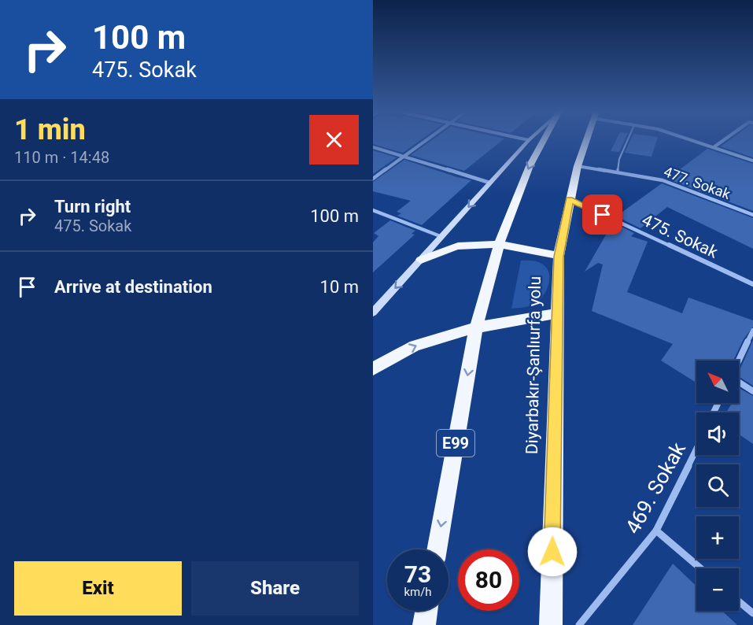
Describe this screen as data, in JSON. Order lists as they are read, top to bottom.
{
  "streets": {
    "highway": ["Diyarbakır-Şanlıurfa yolu", "E99"],
    "street": ["477. Sokak", "475. Sokak", "469. Sokak"]
  },
  "crossings": [
    ["477. Sokak", "Diyarbakır-Şanlıurfa yolu"],
    ["475. Sokak", "Diyarbakır-Şanlıurfa yolu"]
  ],
  "north": "top left",
  "page": {
    "turn": ["100 m", "475. Sokak"],
    "heading": ["1 min", "110 m · 14:48"],
    "list": [
      {
        "name": "Turn right",
        "note": "475. Sokak",
        "value": "100 m"
      },
      {
        "name": "Arrive at destination",
        "value": "10 m"
      }
    ],
    "map_buttons": ["+", "−"],
    "speed": "73 km/h",
    "limit": "80",
    "buttons": ["Exit", "Share"]
  }
}
